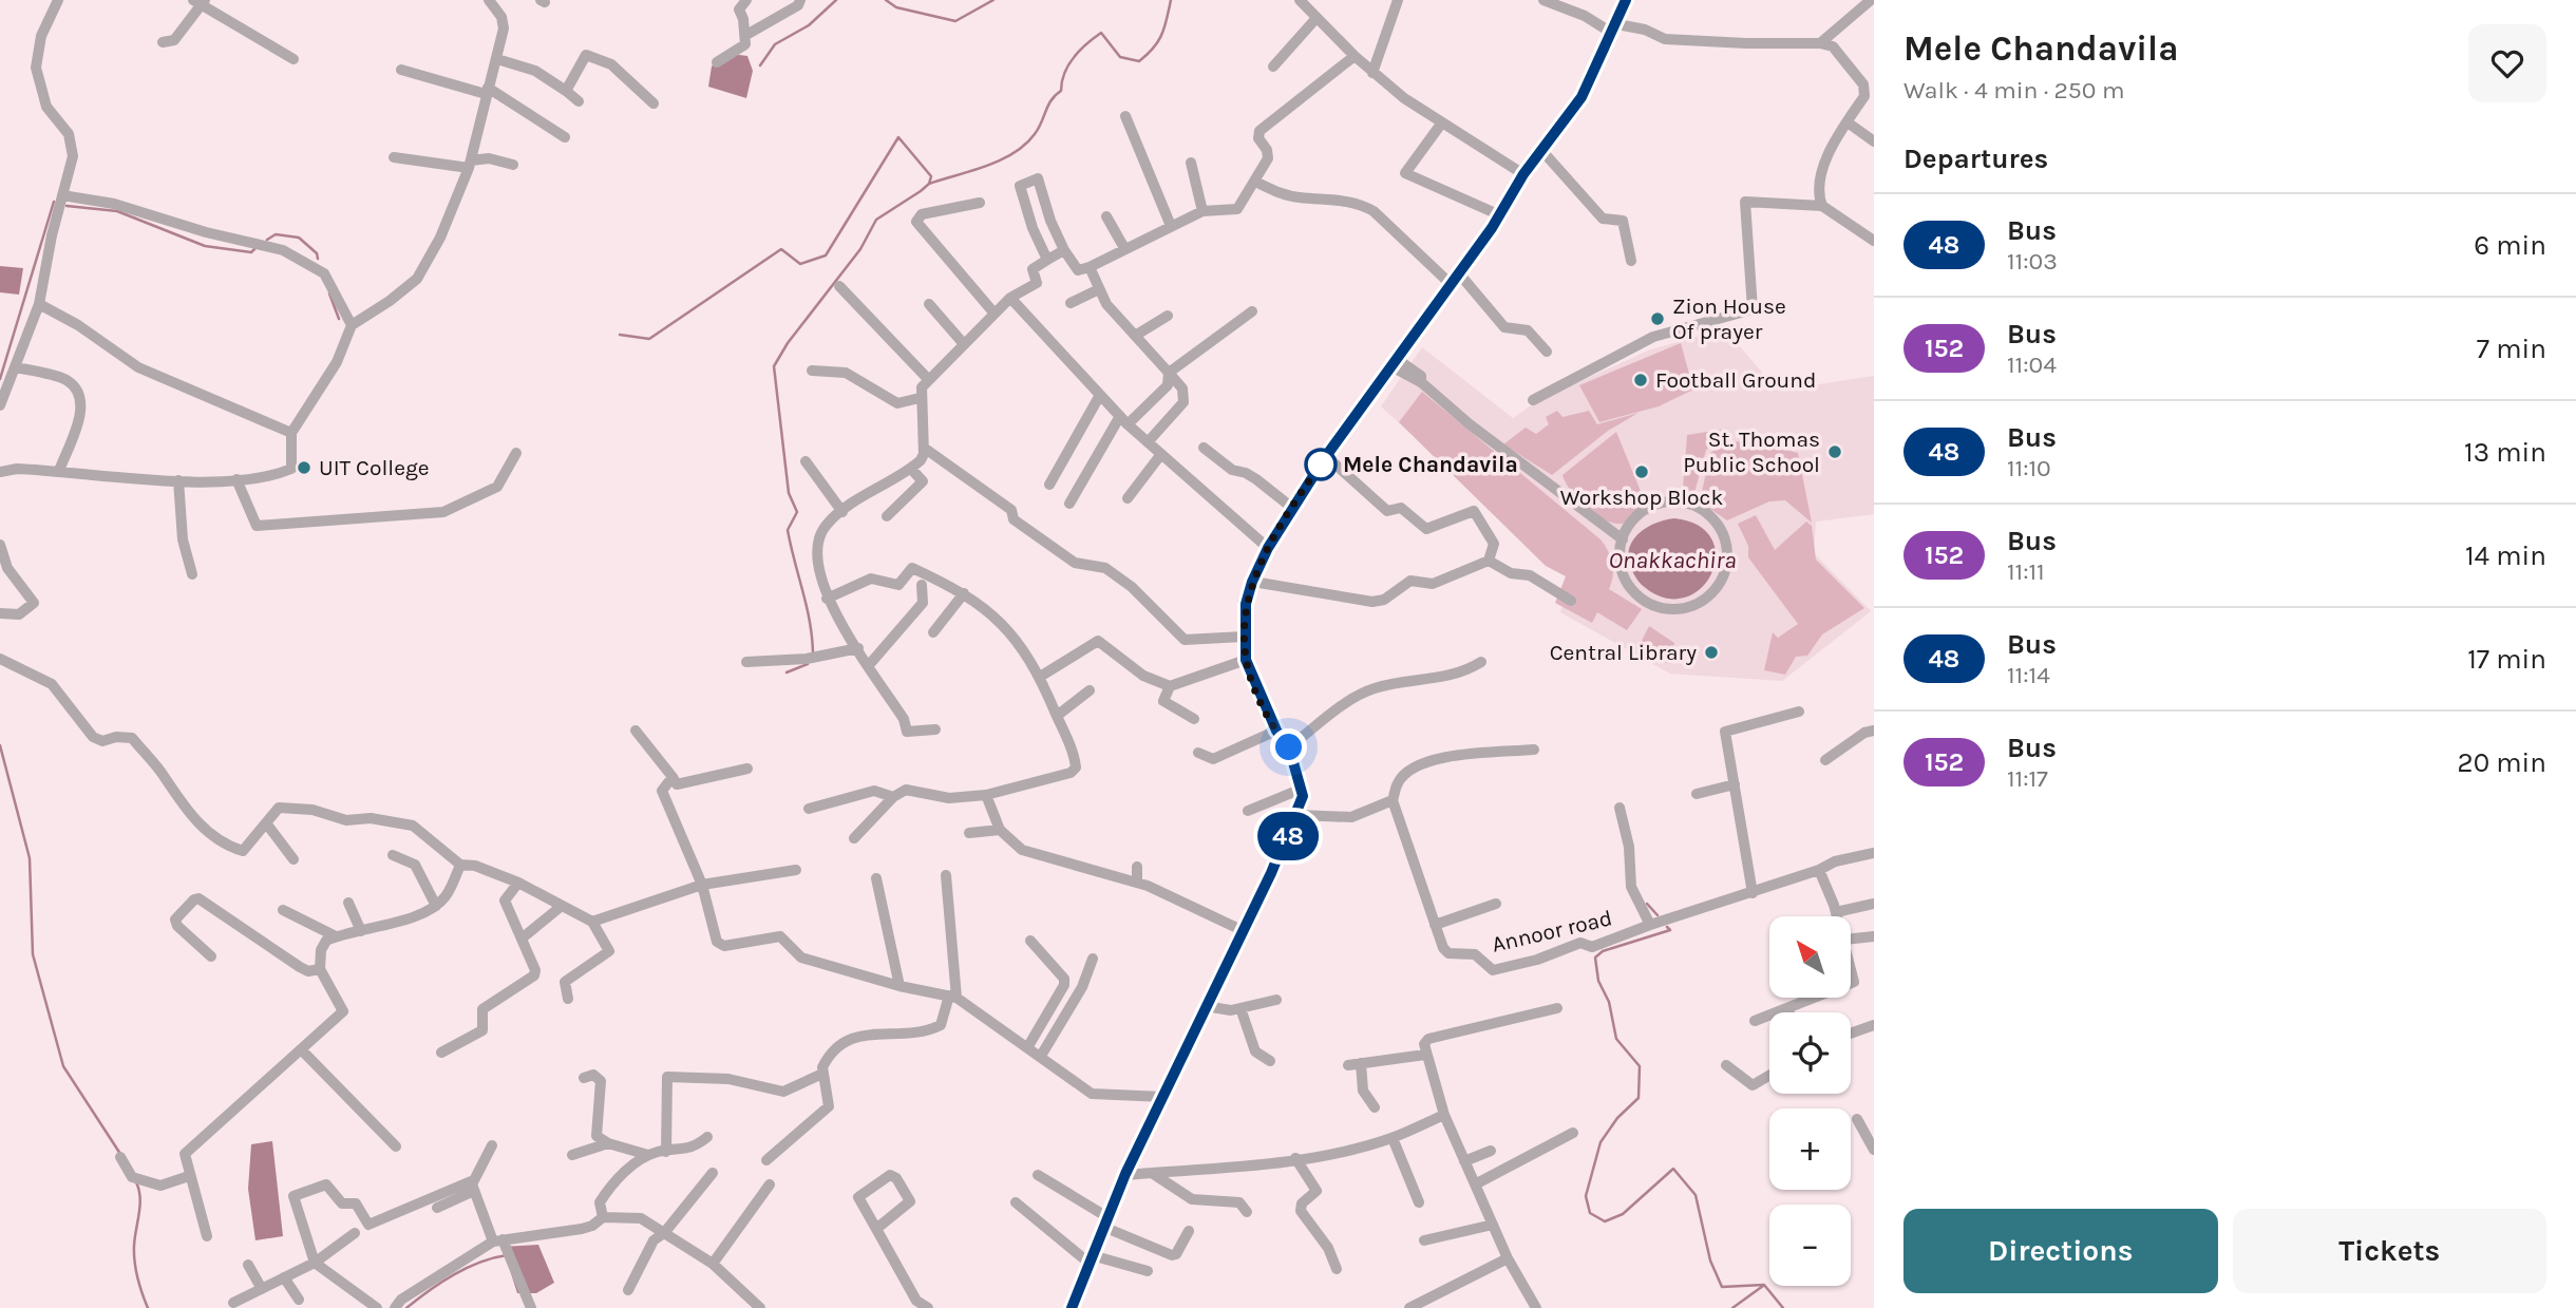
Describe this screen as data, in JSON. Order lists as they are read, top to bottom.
{
  "streets": {
    "street": ["Annoor road"]
  },
  "water": ["Onakkachira"],
  "places": [
    "Zion House Of prayer",
    "Football Ground",
    "St. Thomas Public School",
    "Mele Chandavila",
    "UIT College",
    "Workshop Block",
    "Central Library"
  ],
  "lines": ["bus line 48"],
  "north": "top left",
  "page": {
    "on_map": "48",
    "heading": [
      ["Mele Chandavila", "Walk · 4 min · 250 m"],
      "Departures"
    ],
    "list": [
      {
        "mark": "48",
        "name": "Bus",
        "note": "11:03",
        "value": "6 min"
      },
      {
        "mark": "152",
        "name": "Bus",
        "note": "11:04",
        "value": "7 min"
      },
      {
        "mark": "48",
        "name": "Bus",
        "note": "11:10",
        "value": "13 min"
      },
      {
        "mark": "152",
        "name": "Bus",
        "note": "11:11",
        "value": "14 min"
      },
      {
        "mark": "48",
        "name": "Bus",
        "note": "11:14",
        "value": "17 min"
      },
      {
        "mark": "152",
        "name": "Bus",
        "note": "11:17",
        "value": "20 min"
      }
    ],
    "map_buttons": ["+", "−"],
    "buttons": ["Directions", "Tickets"]
  }
}
